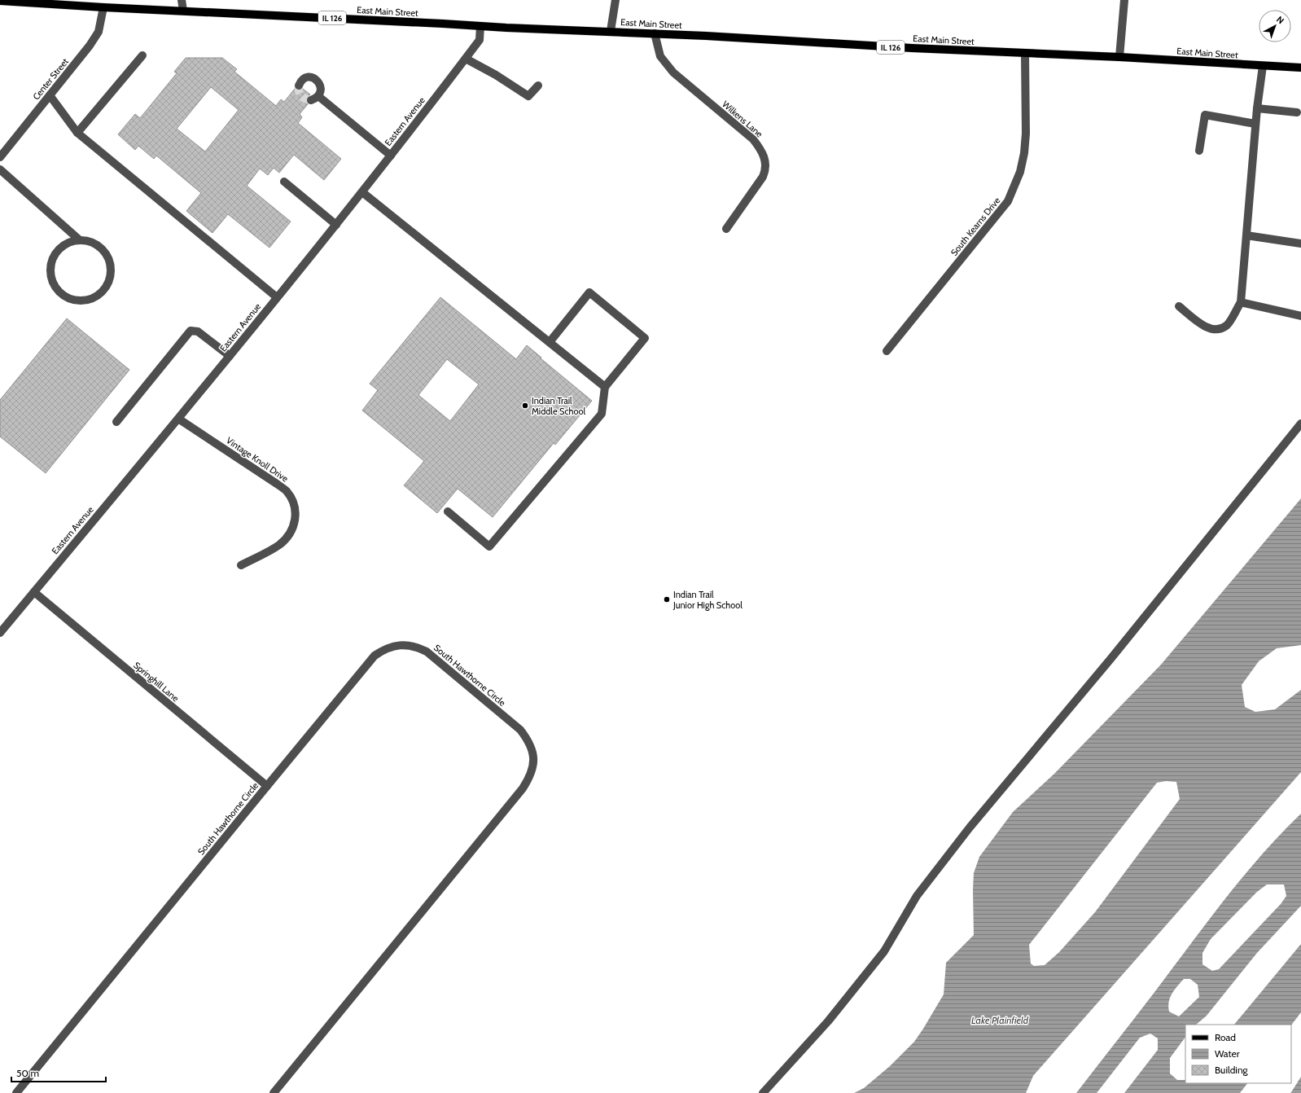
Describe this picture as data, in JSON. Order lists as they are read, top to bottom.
{
  "streets": {
    "main road": ["East Main Street", "IL 126"],
    "street": [
      "Center Street",
      "Wilkens Lane",
      "Eastern Avenue",
      "South Kearns Drive",
      "Vintage Knoll Drive",
      "South Hawthorne Circle",
      "Springhill Lane"
    ]
  },
  "crossings": [
    ["East Main Street", "Center Street"],
    ["East Main Street", "Wilkens Lane"],
    ["East Main Street", "Eastern Avenue"],
    ["East Main Street", "South Kearns Drive"],
    ["Eastern Avenue", "Vintage Knoll Drive"],
    ["Eastern Avenue", "Springhill Lane"],
    ["South Hawthorne Circle", "Springhill Lane"]
  ],
  "water": ["Lake Plainfield"],
  "places": ["Indian Trail Middle School", "Indian Trail Junior High School"],
  "legend": ["Road", "Water", "Building"],
  "scale_bar": "50 m",
  "north": "top right"
}
